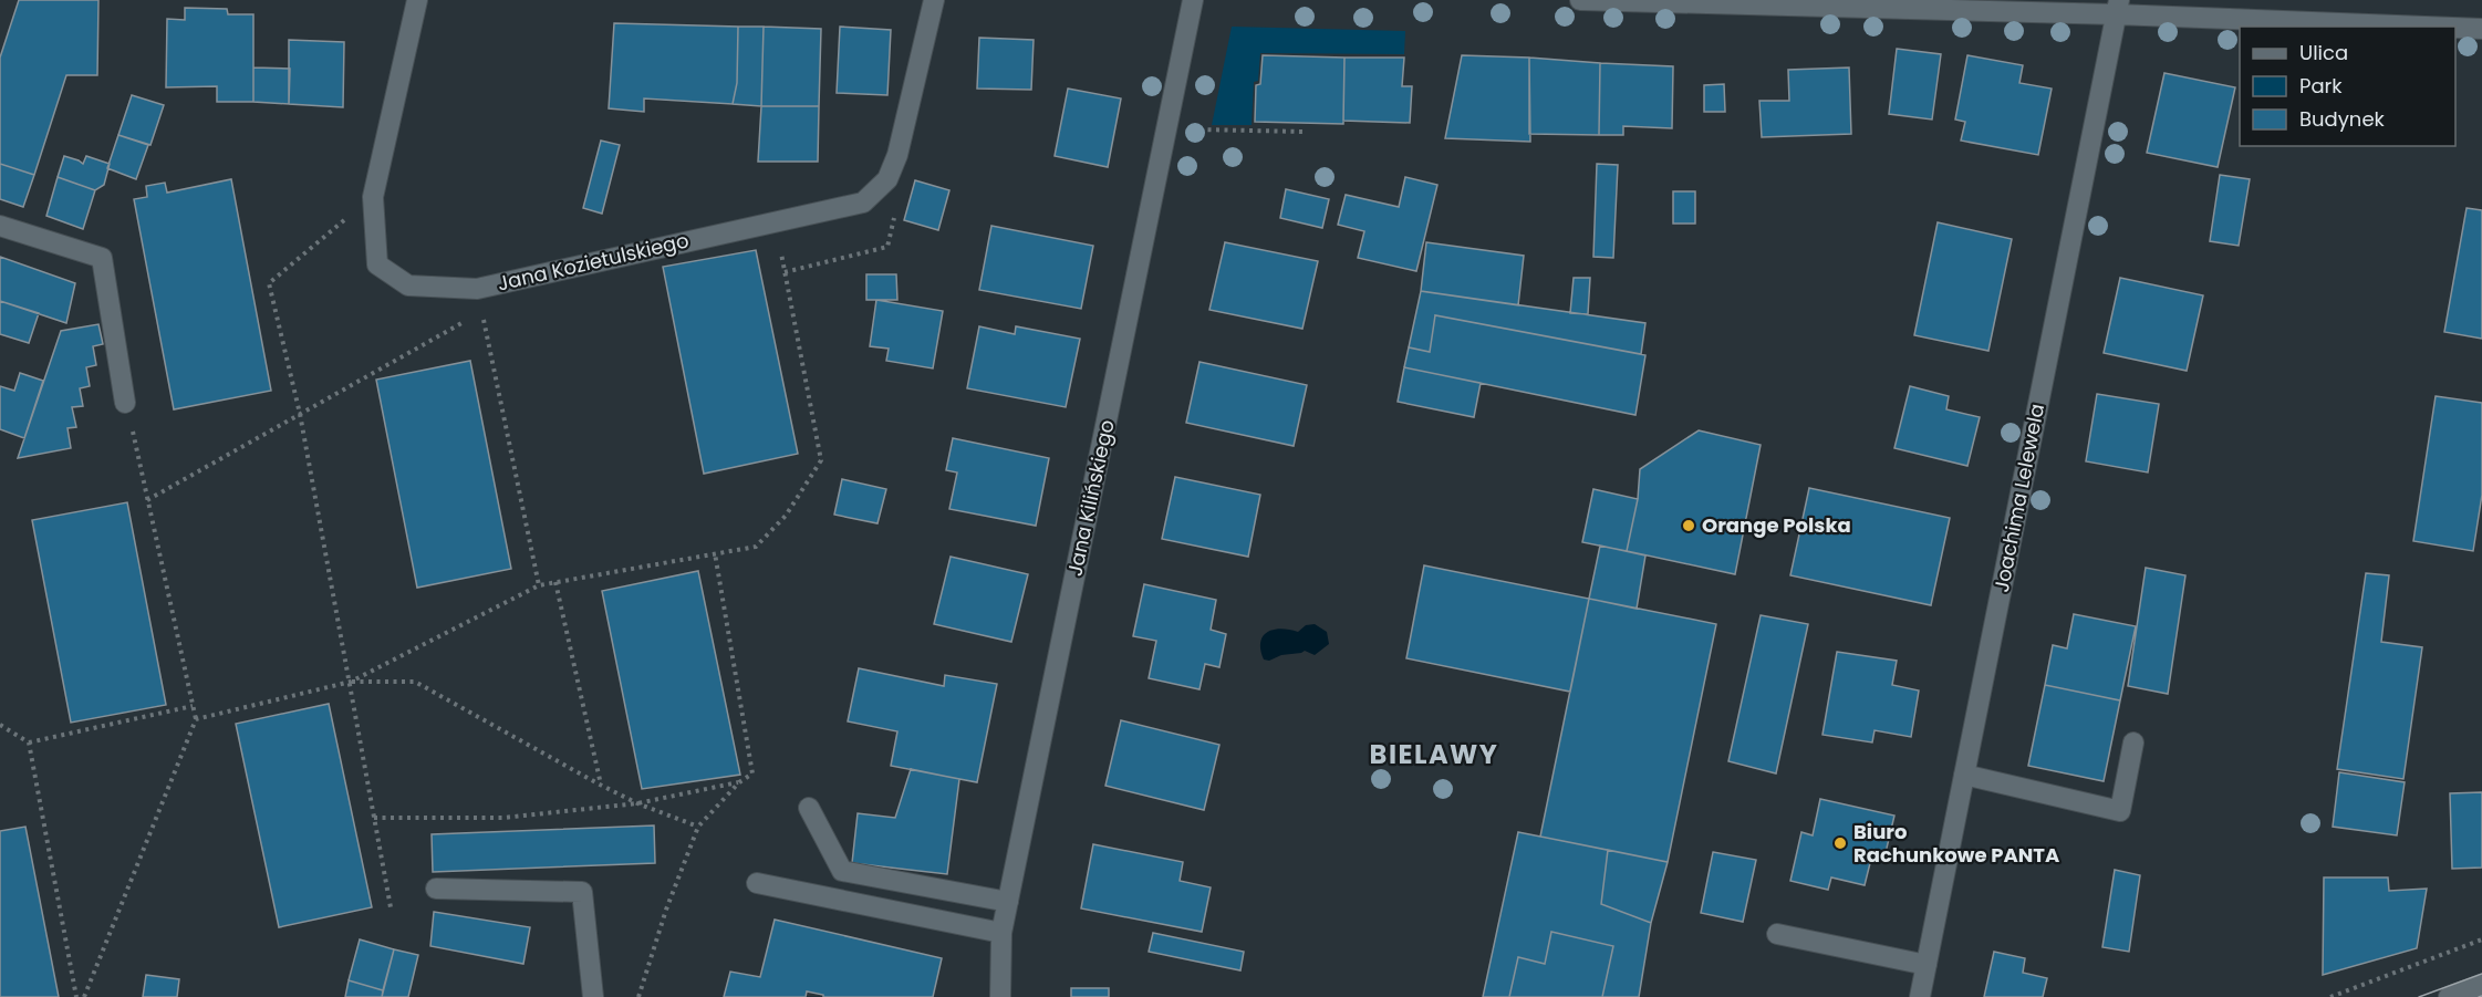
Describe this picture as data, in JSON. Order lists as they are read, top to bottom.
{
  "streets": {
    "street": ["Jana Kozietulskiego", "Jana Kilińskiego", "Joachima Lelewela"]
  },
  "districts": ["BIELAWY"],
  "places": ["Orange Polska", "Biuro Rachunkowe PANTA"],
  "legend": ["Ulica", "Park", "Budynek"]
}
